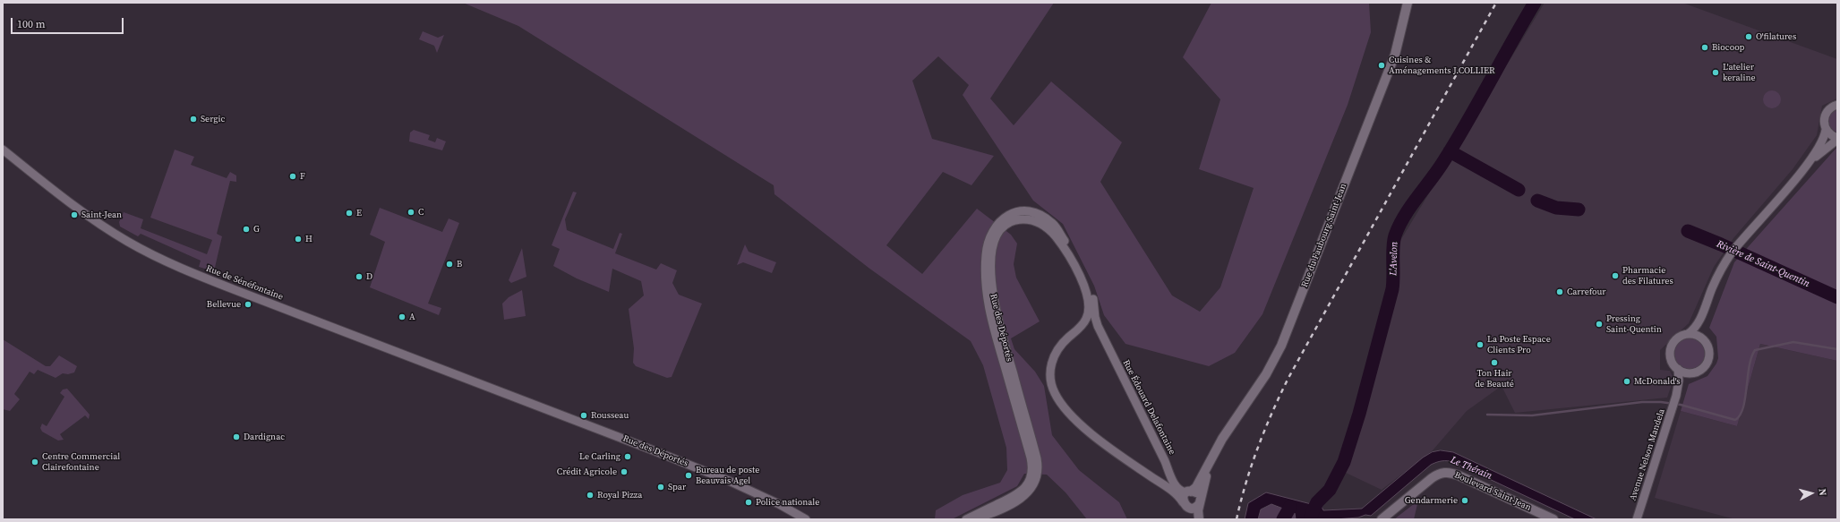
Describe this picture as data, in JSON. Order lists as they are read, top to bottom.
{
  "streets": {
    "main road": ["Rue du Faubourg Saint-Jean", "Rue des Déportés", "Boulevard Saint-Jean"],
    "street": ["Rue de Sénéfontaine", "Rue Édouard Delafontaine", "Avenue Nelson Mandela"]
  },
  "crossings": [
    ["Rue du Faubourg Saint-Jean", "Rue des Déportés"],
    ["Rue du Faubourg Saint-Jean", "Rue Édouard Delafontaine"],
    ["Rue de Sénéfontaine", "Rue des Déportés"],
    ["Rue des Déportés", "Rue Édouard Delafontaine"]
  ],
  "water": ["L'Avelon", "Rivière de Saint-Quentin", "Le Thérain"],
  "places": [
    "O'filatures",
    "Biocoop",
    "Cuisines & Aménagements J.COLLIER",
    "L'atelier keraline",
    "Sergic",
    "F",
    "C",
    "E",
    "Saint-Jean",
    "G",
    "H",
    "B",
    "Pharmacie des Filatures",
    "D",
    "Carrefour",
    "Bellevue",
    "A",
    "Pressing Saint-Quentin",
    "La Poste Espace Clients Pro",
    "Ton Hair de Beauté",
    "McDonald's",
    "Rousseau",
    "Dardignac",
    "Le Carling",
    "Centre Commercial Clairefontaine",
    "Crédit Agricole",
    "Bureau de poste Beauvais Agel",
    "Spar",
    "Royal Pizza",
    "Gendarmerie",
    "Police nationale"
  ],
  "scale_bar": "100 m",
  "north": "right"
}
